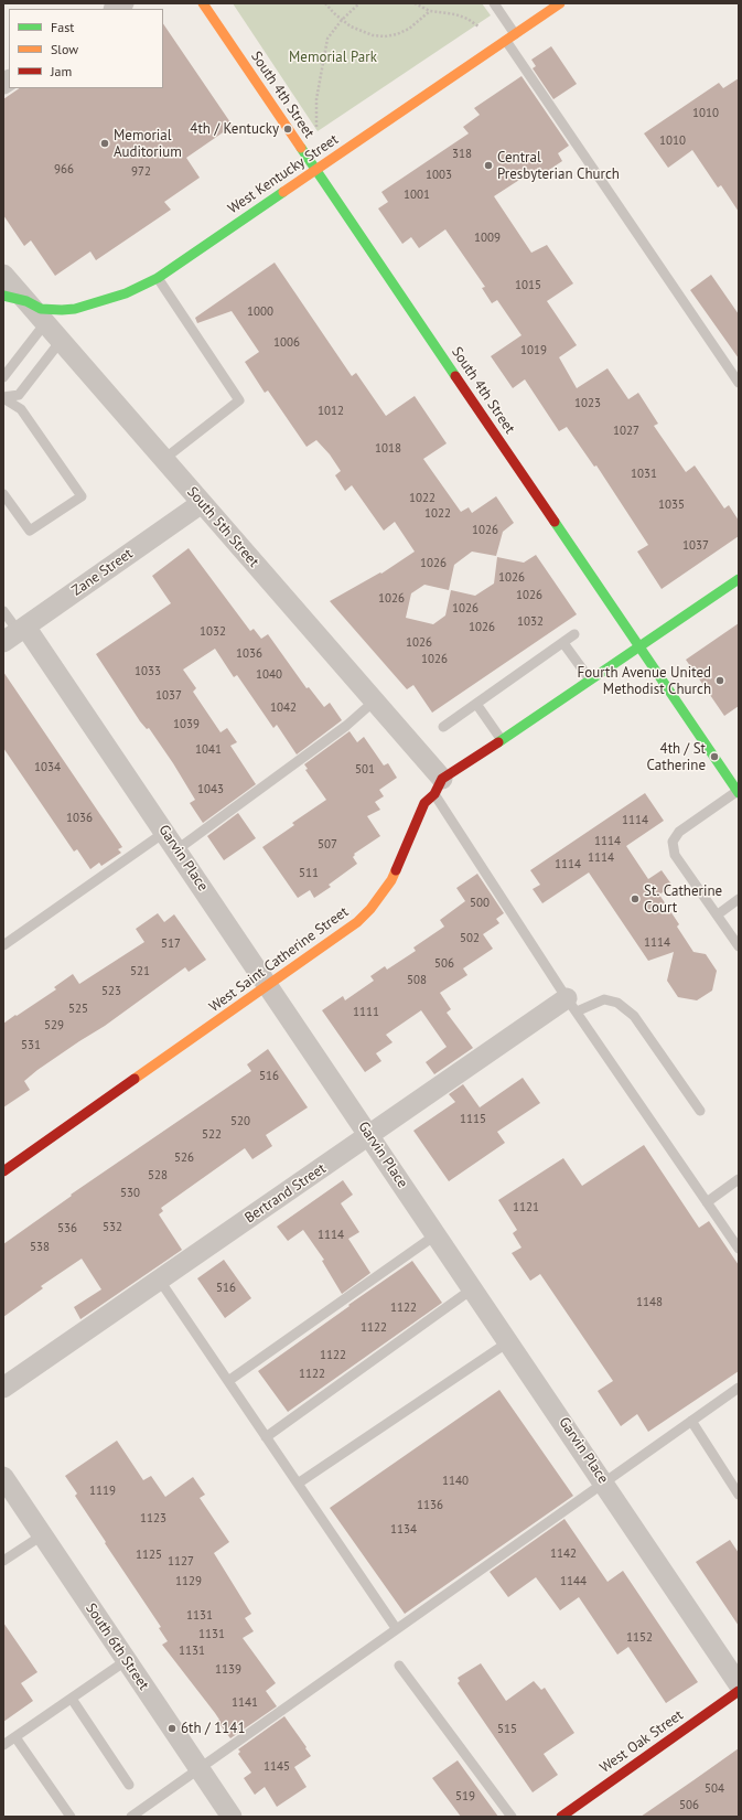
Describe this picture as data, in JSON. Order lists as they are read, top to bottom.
{
  "streets": {
    "street": [
      "South 4th Street",
      "West Kentucky Street",
      "South 5th Street",
      "Zane Street",
      "Garvin Place",
      "West Saint Catherine Street",
      "Bertrand Street",
      "South 6th Street",
      "West Oak Street"
    ]
  },
  "crossings": [
    ["South 4th Street", "West Kentucky Street"],
    ["South 4th Street", "West Saint Catherine Street"],
    ["West Kentucky Street", "South 5th Street"],
    ["South 5th Street", "Zane Street"],
    ["South 5th Street", "West Saint Catherine Street"],
    ["Zane Street", "Garvin Place"],
    ["Garvin Place", "West Saint Catherine Street"],
    ["Garvin Place", "Bertrand Street"]
  ],
  "parks": ["Memorial Park"],
  "places": [
    "4th / Kentucky",
    "Memorial Auditorium",
    "Central Presbyterian Church",
    "Fourth Avenue United Methodist Church",
    "4th / St Catherine",
    "St. Catherine Court",
    "6th / 1141"
  ],
  "house_numbers": [
    "1010",
    "1010",
    "318",
    "966",
    "972",
    "1003",
    "1001",
    "1009",
    "1015",
    "1000",
    "1006",
    "1019",
    "1023",
    "1012",
    "1027",
    "1018",
    "1031",
    "1022",
    "1035",
    "1022",
    "1026",
    "1037",
    "1026",
    "1026",
    "1026",
    "1026",
    "1026",
    "1032",
    "1026",
    "1032",
    "1026",
    "1036",
    "1026",
    "1033",
    "1040",
    "1037",
    "1042",
    "1039",
    "1041",
    "1034",
    "501",
    "1043",
    "1036",
    "1114",
    "1114",
    "507",
    "1114",
    "1114",
    "511",
    "500",
    "502",
    "1114",
    "517",
    "506",
    "521",
    "508",
    "523",
    "525",
    "1111",
    "529",
    "531",
    "516",
    "1115",
    "520",
    "522",
    "526",
    "528",
    "530",
    "1121",
    "532",
    "536",
    "1114",
    "538",
    "516",
    "1148",
    "1122",
    "1122",
    "1122",
    "1122",
    "1140",
    "1119",
    "1136",
    "1123",
    "1134",
    "1142",
    "1125",
    "1127",
    "1129",
    "1144",
    "1131",
    "1131",
    "1152",
    "1131",
    "1139",
    "1141",
    "515",
    "1145",
    "504",
    "519",
    "506"
  ],
  "legend": ["Fast", "Slow", "Jam"]
}
